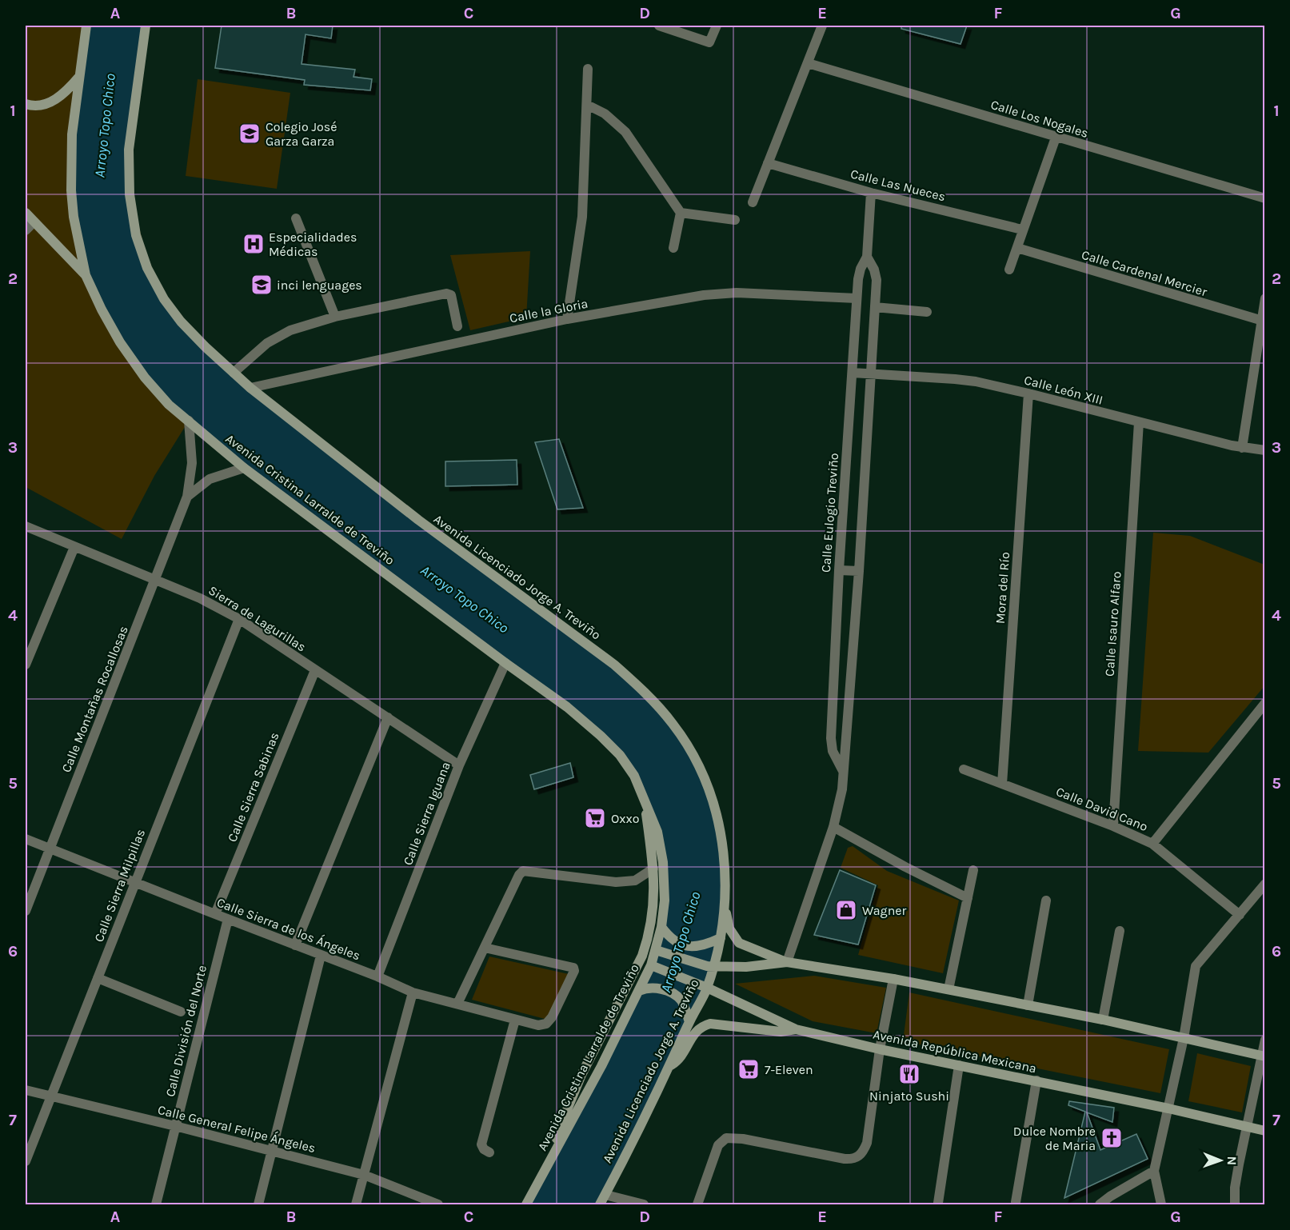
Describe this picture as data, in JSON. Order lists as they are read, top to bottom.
{
  "streets": {
    "main road": ["Avenida Cristina Larralde de Treviño", "Avenida Licenciado Jorge A. Treviño", "Avenida República Mexicana"],
    "street": [
      "Calle Los Nogales",
      "Calle Las Nueces",
      "Calle Cardenal Mercier",
      "Calle la Gloria",
      "Calle León XIII",
      "Calle Eulogio Treviño",
      "Mora del Río",
      "Sierra de Lagurillas",
      "Calle Isauro Alfaro",
      "Calle Montañas Rocallosas",
      "Calle Sierra Sabinas",
      "Calle David Cano",
      "Calle Sierra Iguana",
      "Calle Sierra Milpillas",
      "Calle Sierra de los Ángeles",
      "Calle División del Norte",
      "Calle General Felipe Ángeles"
    ]
  },
  "crossings": [
    ["Calle Las Nueces", "Calle Eulogio Treviño"],
    ["Calle la Gloria", "Calle Eulogio Treviño"],
    ["Calle la Gloria", "Avenida Licenciado Jorge A. Treviño"],
    ["Calle León XIII", "Calle Eulogio Treviño"],
    ["Calle León XIII", "Mora del Río"],
    ["Calle León XIII", "Calle Isauro Alfaro"],
    ["Avenida Cristina Larralde de Treviño", "Calle Montañas Rocallosas"],
    ["Avenida Cristina Larralde de Treviño", "Calle Sierra Iguana"],
    ["Avenida Cristina Larralde de Treviño", "Avenida República Mexicana"],
    ["Avenida Licenciado Jorge A. Treviño", "Avenida República Mexicana"],
    ["Mora del Río", "Calle David Cano"],
    ["Sierra de Lagurillas", "Calle Montañas Rocallosas"],
    ["Sierra de Lagurillas", "Calle Sierra Sabinas"],
    ["Sierra de Lagurillas", "Calle Sierra Iguana"],
    ["Sierra de Lagurillas", "Calle Sierra Milpillas"],
    ["Calle Isauro Alfaro", "Calle David Cano"],
    ["Calle Montañas Rocallosas", "Calle Sierra de los Ángeles"],
    ["Calle Sierra Sabinas", "Calle Sierra de los Ángeles"],
    ["Calle Sierra Iguana", "Calle Sierra de los Ángeles"],
    ["Calle Sierra Milpillas", "Calle Sierra de los Ángeles"],
    ["Calle Sierra Milpillas", "Calle General Felipe Ángeles"],
    ["Calle Sierra de los Ángeles", "Calle División del Norte"],
    ["Calle División del Norte", "Calle General Felipe Ángeles"]
  ],
  "water": ["Arroyo Topo Chico"],
  "places": {
    "school or university": ["Colegio José Garza Garza", "inci lenguages"],
    "hospital": ["Especialidades Médicas"],
    "supermarket": ["Oxxo", "7-Eleven"],
    "shop": ["Wagner"],
    "restaurant": ["Ninjato Sushi"],
    "church": ["Dulce Nombre de Maria"]
  },
  "north": "right",
  "grid": {
    "columns": [
      "A",
      "B",
      "C",
      "D",
      "E",
      "F",
      "G"
    ],
    "rows": [
      "1",
      "2",
      "3",
      "4",
      "5",
      "6",
      "7"
    ]
  }
}
